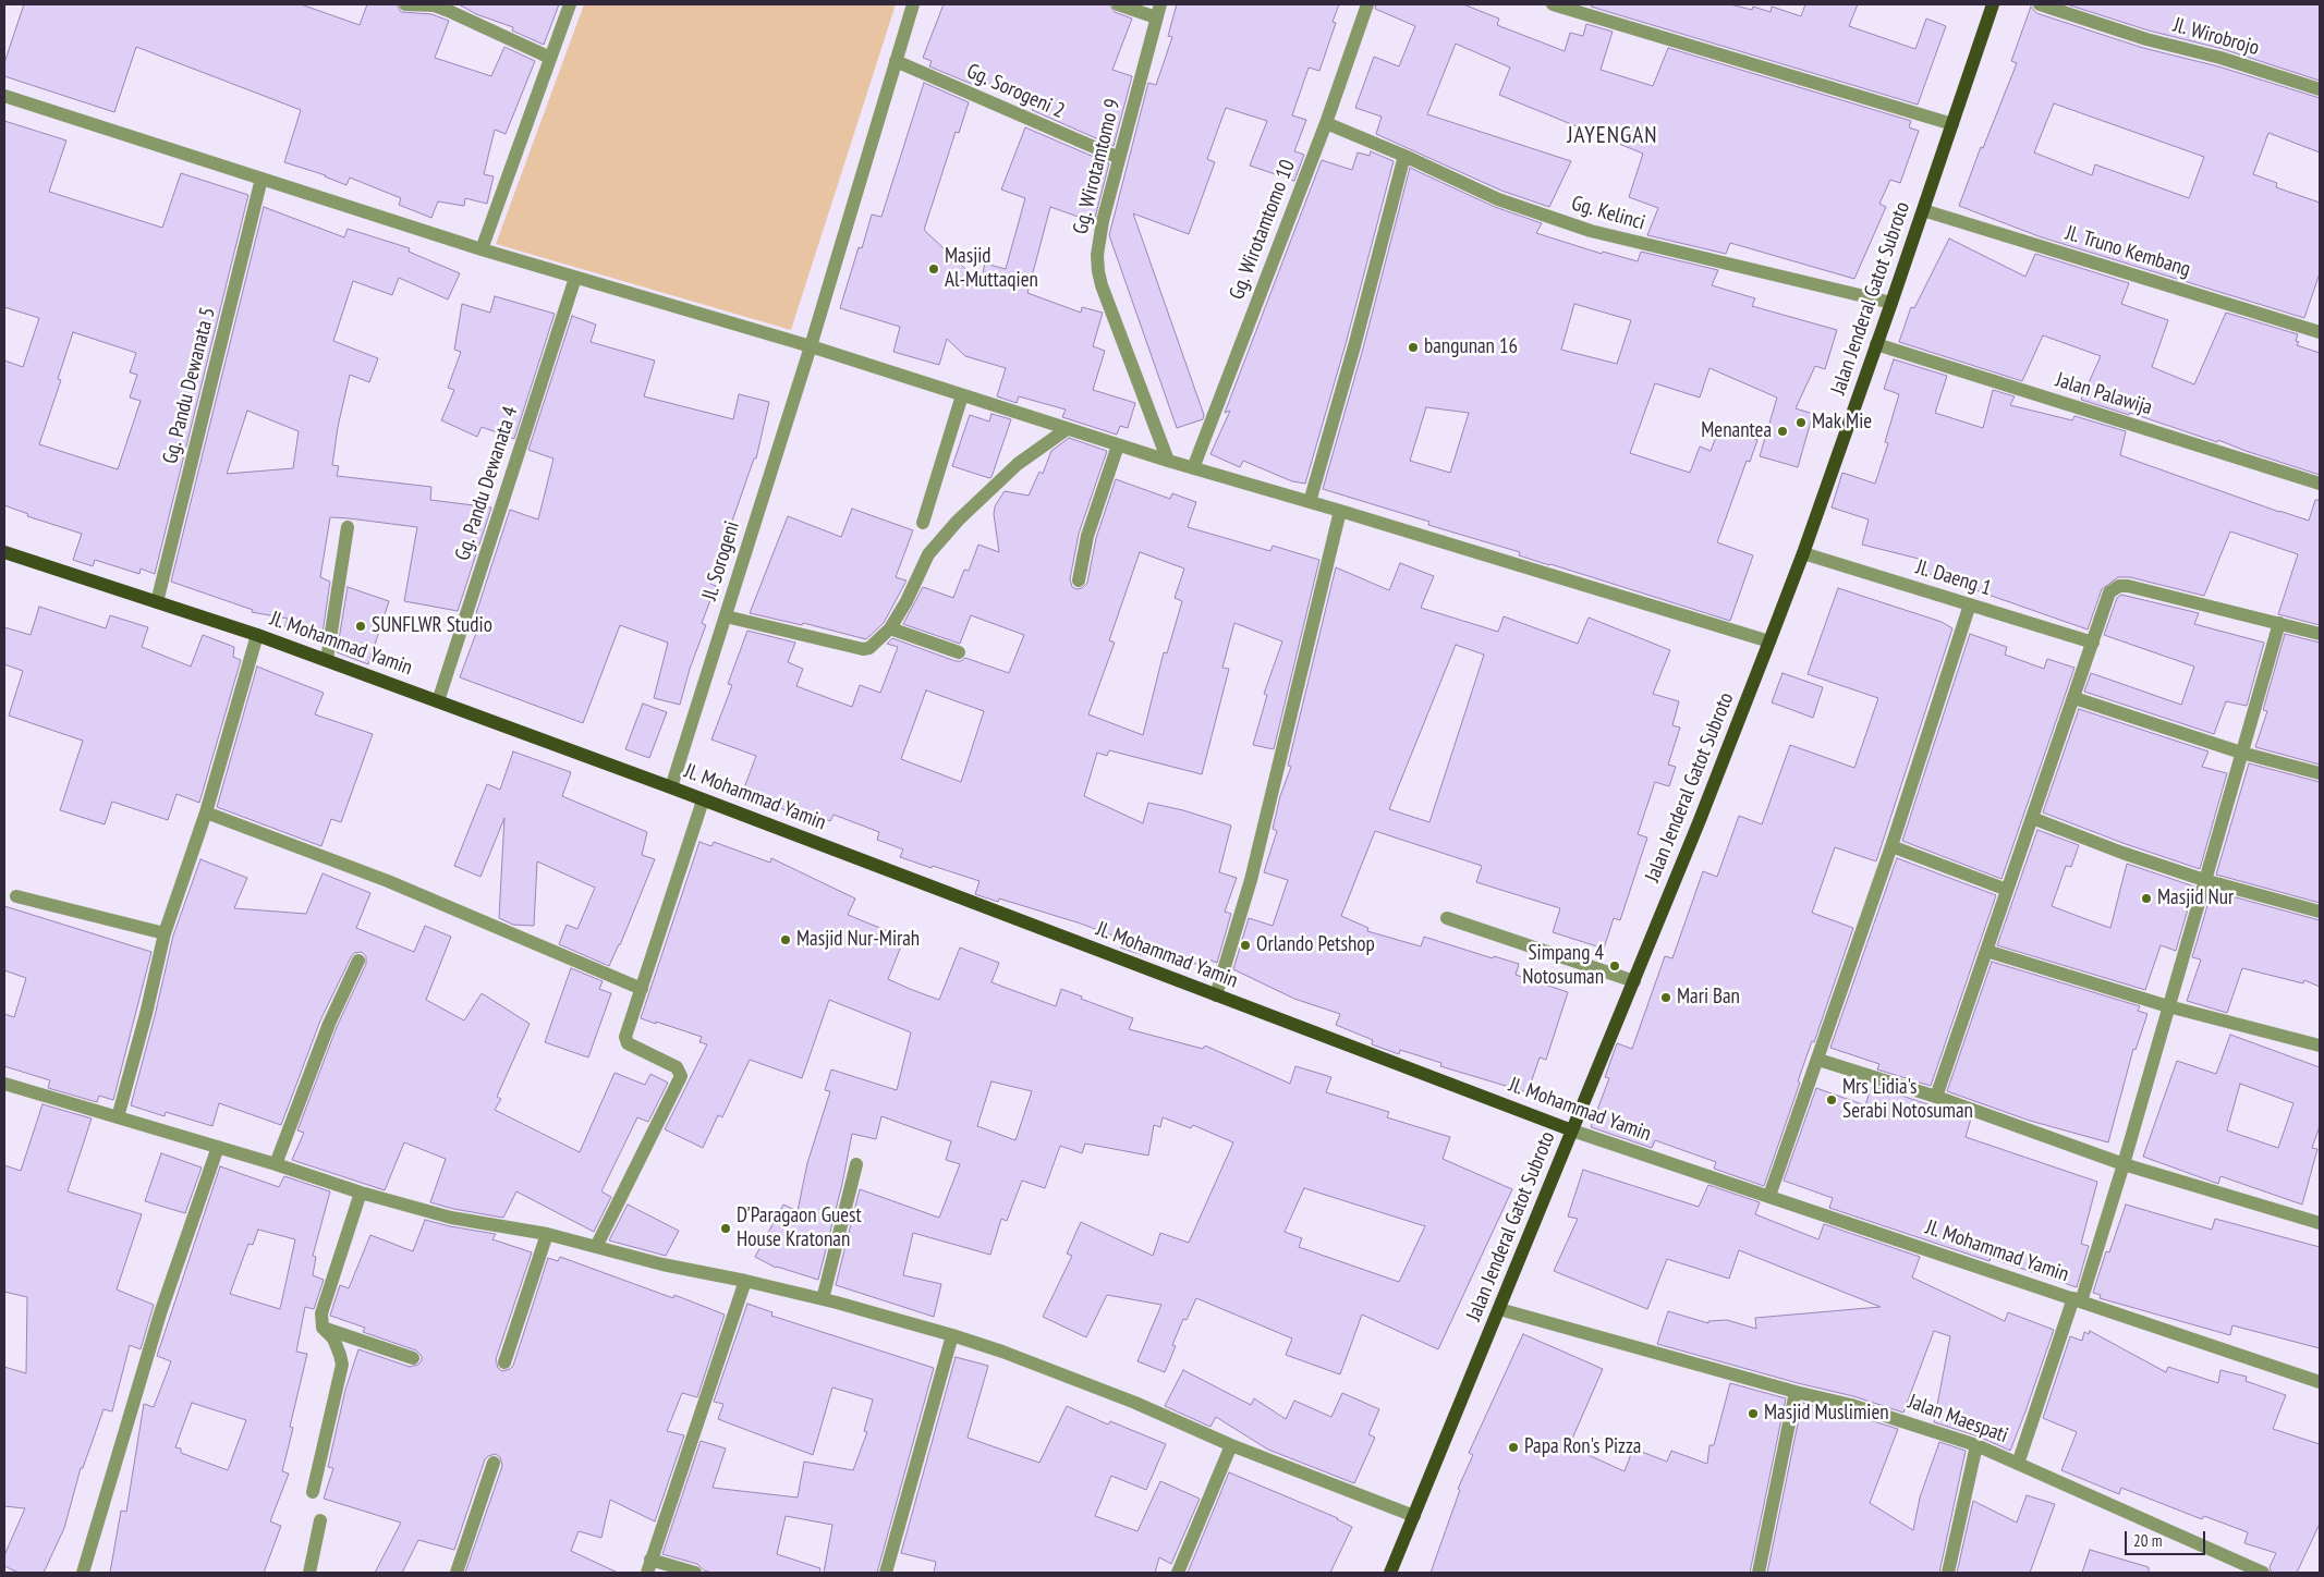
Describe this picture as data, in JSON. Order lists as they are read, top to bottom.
{
  "streets": {
    "main road": ["Jalan Jenderal Gatot Subroto", "Jl. Mohammad Yamin"],
    "street": [
      "Jl. Wirobrojo",
      "Gg. Sorogeni 2",
      "Gg. Wirotamtomo 9",
      "Gg. Kelinci",
      "Gg. Wirotamtomo 10",
      "Jl. Truno Kembang",
      "Gg. Pandu Dewanata 5",
      "Jalan Palawija",
      "Gg. Pandu Dewanata 4",
      "Jl. Sorogeni",
      "Jl. Daeng 1",
      "Jalan Maespati"
    ]
  },
  "crossings": [
    ["Gg. Sorogeni 2", "Gg. Wirotamtomo 9"],
    ["Gg. Sorogeni 2", "Jl. Sorogeni"],
    ["Gg. Kelinci", "Gg. Wirotamtomo 10"],
    ["Gg. Kelinci", "Jalan Jenderal Gatot Subroto"],
    ["Jl. Truno Kembang", "Jalan Jenderal Gatot Subroto"],
    ["Jalan Jenderal Gatot Subroto", "Jalan Palawija"],
    ["Jalan Jenderal Gatot Subroto", "Jl. Daeng 1"],
    ["Jalan Jenderal Gatot Subroto", "Jl. Mohammad Yamin"],
    ["Jalan Jenderal Gatot Subroto", "Jalan Maespati"],
    ["Gg. Pandu Dewanata 5", "Jl. Mohammad Yamin"],
    ["Gg. Pandu Dewanata 4", "Jl. Mohammad Yamin"],
    ["Jl. Sorogeni", "Jl. Mohammad Yamin"]
  ],
  "districts": ["JAYENGAN"],
  "places": [
    "Masjid Al-Muttaqien",
    "bangunan 16",
    "Mak Mie",
    "Menantea",
    "SUNFLWR Studio",
    "Masjid Nur",
    "Masjid Nur-Mirah",
    "Orlando Petshop",
    "Simpang 4 Notosuman",
    "Mari Ban",
    "Mrs Lidia's Serabi Notosuman",
    "D'Paragaon Guest House Kratonan",
    "Masjid Muslimien",
    "Papa Ron's Pizza"
  ],
  "scale_bar": "20 m"
}
